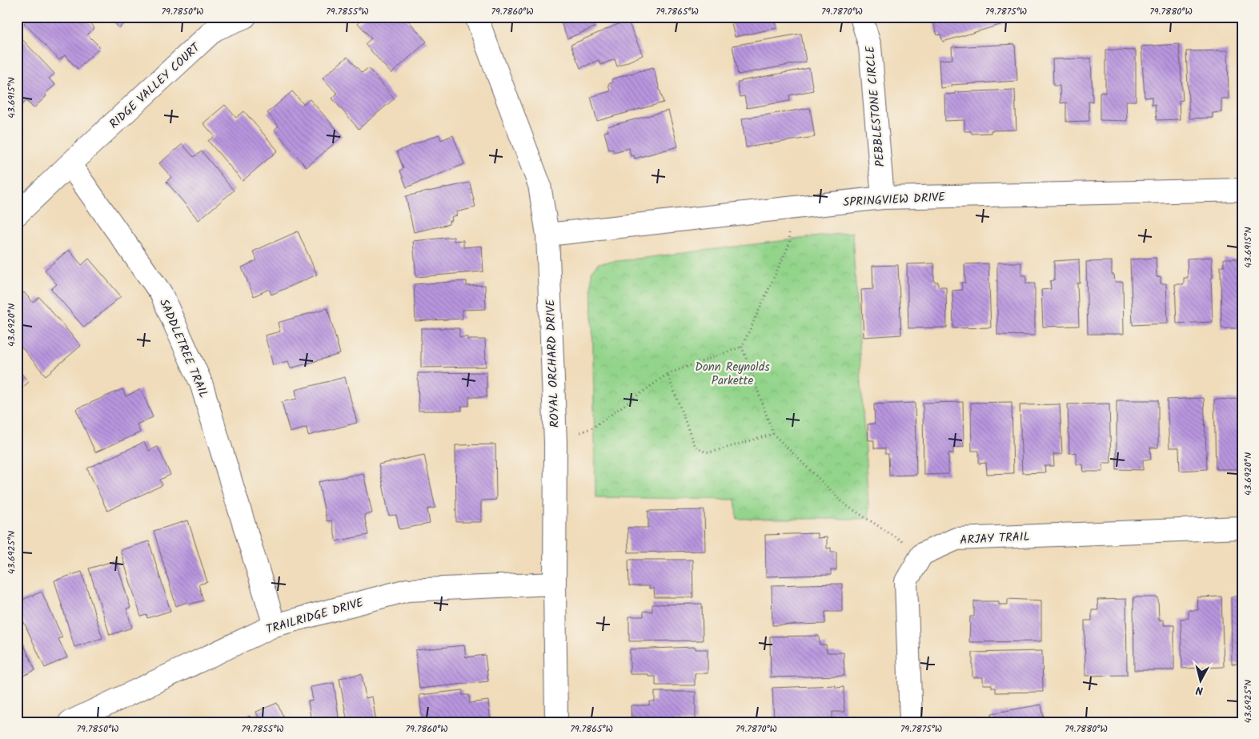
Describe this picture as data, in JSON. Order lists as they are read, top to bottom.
{
  "streets": {
    "street": [
      "RIDGE VALLEY COURT",
      "PEBBLESTONE CIRCLE",
      "SPRINGVIEW DRIVE",
      "SADDLETREE TRAIL",
      "ROYAL ORCHARD DRIVE",
      "ARJAY TRAIL",
      "TRAILRIDGE DRIVE"
    ]
  },
  "crossings": [
    ["RIDGE VALLEY COURT", "SADDLETREE TRAIL"],
    ["PEBBLESTONE CIRCLE", "SPRINGVIEW DRIVE"],
    ["SPRINGVIEW DRIVE", "ROYAL ORCHARD DRIVE"],
    ["SADDLETREE TRAIL", "TRAILRIDGE DRIVE"],
    ["ROYAL ORCHARD DRIVE", "TRAILRIDGE DRIVE"]
  ],
  "parks": ["Donn Reynolds Parkette"],
  "north": "bottom",
  "coordinates": [
    "79.7850°W",
    "79.7855°W",
    "79.7860°W",
    "79.7865°W",
    "79.7870°W",
    "79.7875°W",
    "79.7880°W",
    "43.6915°N",
    "43.6920°N",
    "43.6925°N"
  ]
}
